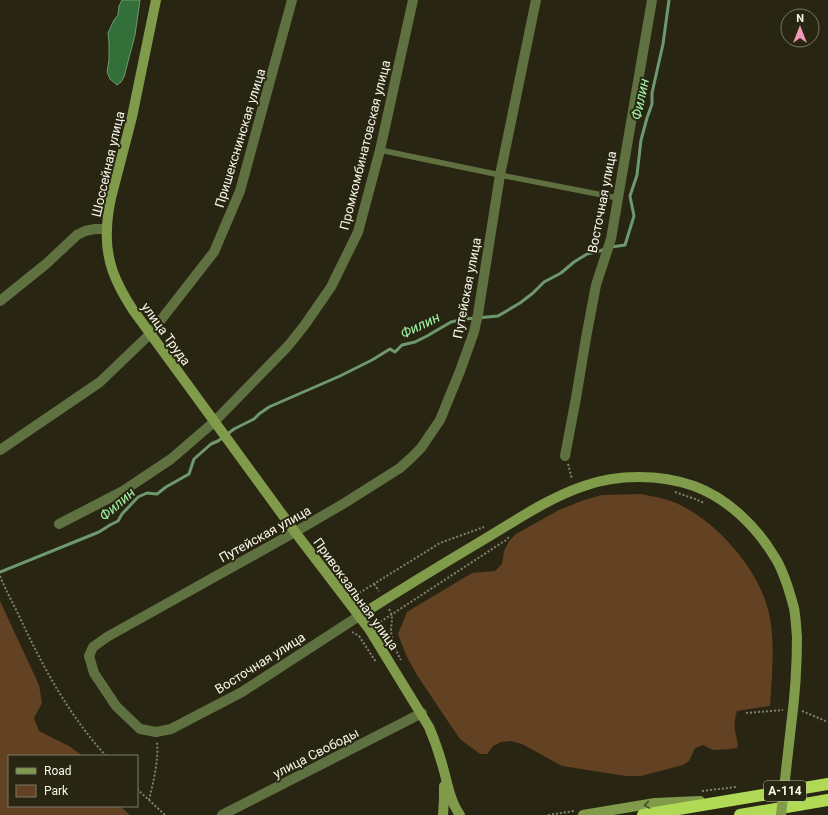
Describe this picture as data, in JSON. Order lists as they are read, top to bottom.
{
  "streets": {
    "highway": ["А-114"],
    "street": [
      "Пришекснинская улица",
      "Промкомбинатовская улица",
      "Шоссейная улица",
      "Восточная улица",
      "Путейская улица",
      "улица Труда",
      "Привокзальная улица",
      "улица Свободы"
    ]
  },
  "crossings": [
    ["Пришекснинская улица", "улица Труда"],
    ["Промкомбинатовская улица", "улица Труда"],
    ["Шоссейная улица", "улица Труда"],
    ["Восточная улица", "Путейская улица"],
    ["Восточная улица", "Привокзальная улица"],
    ["Путейская улица", "Привокзальная улица"],
    ["улица Труда", "Привокзальная улица"],
    ["Привокзальная улица", "улица Свободы"]
  ],
  "water": ["Филин"],
  "legend": ["Road", "Park"],
  "north": "top"
}
